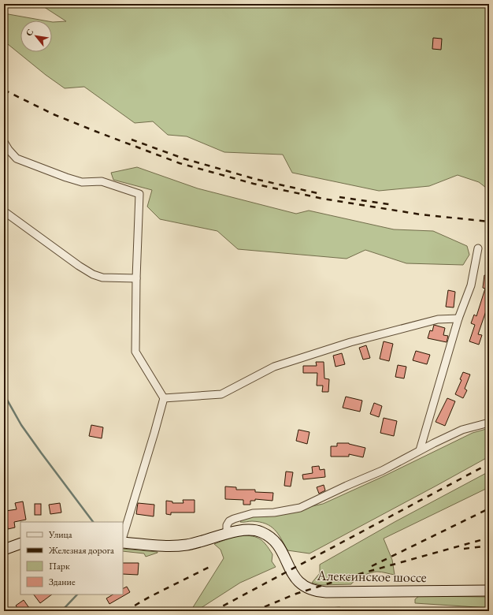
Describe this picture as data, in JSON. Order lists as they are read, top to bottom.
{
  "streets": {
    "main road": ["Алексинское шоссе"]
  },
  "legend": [
    "Улица",
    "Железная дорога",
    "Парк",
    "Здание"
  ],
  "north": "top left"
}
